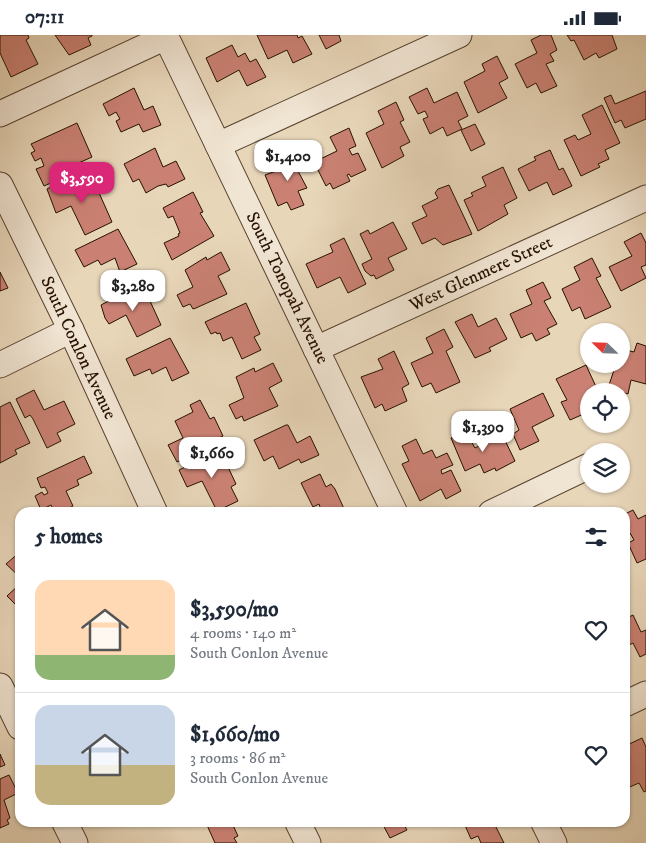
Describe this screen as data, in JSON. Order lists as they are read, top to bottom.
{
  "streets": {
    "street": ["West Glenmere Street", "South Tonopah Avenue", "South Conlon Avenue"]
  },
  "crossings": [
    ["West Glenmere Street", "South Tonopah Avenue"]
  ],
  "north": "top left",
  "page": {
    "status": "07:11",
    "price": [
      "$1,400",
      "$3,590",
      "$3,280",
      "$1,390",
      "$1,660"
    ],
    "heading": "5 homes",
    "list": [
      {
        "name": "$3,590/mo",
        "note": "4 rooms · 140 m² · South Conlon Avenue"
      },
      {
        "name": "$1,660/mo",
        "note": "3 rooms · 86 m² · South Conlon Avenue"
      }
    ]
  }
}
